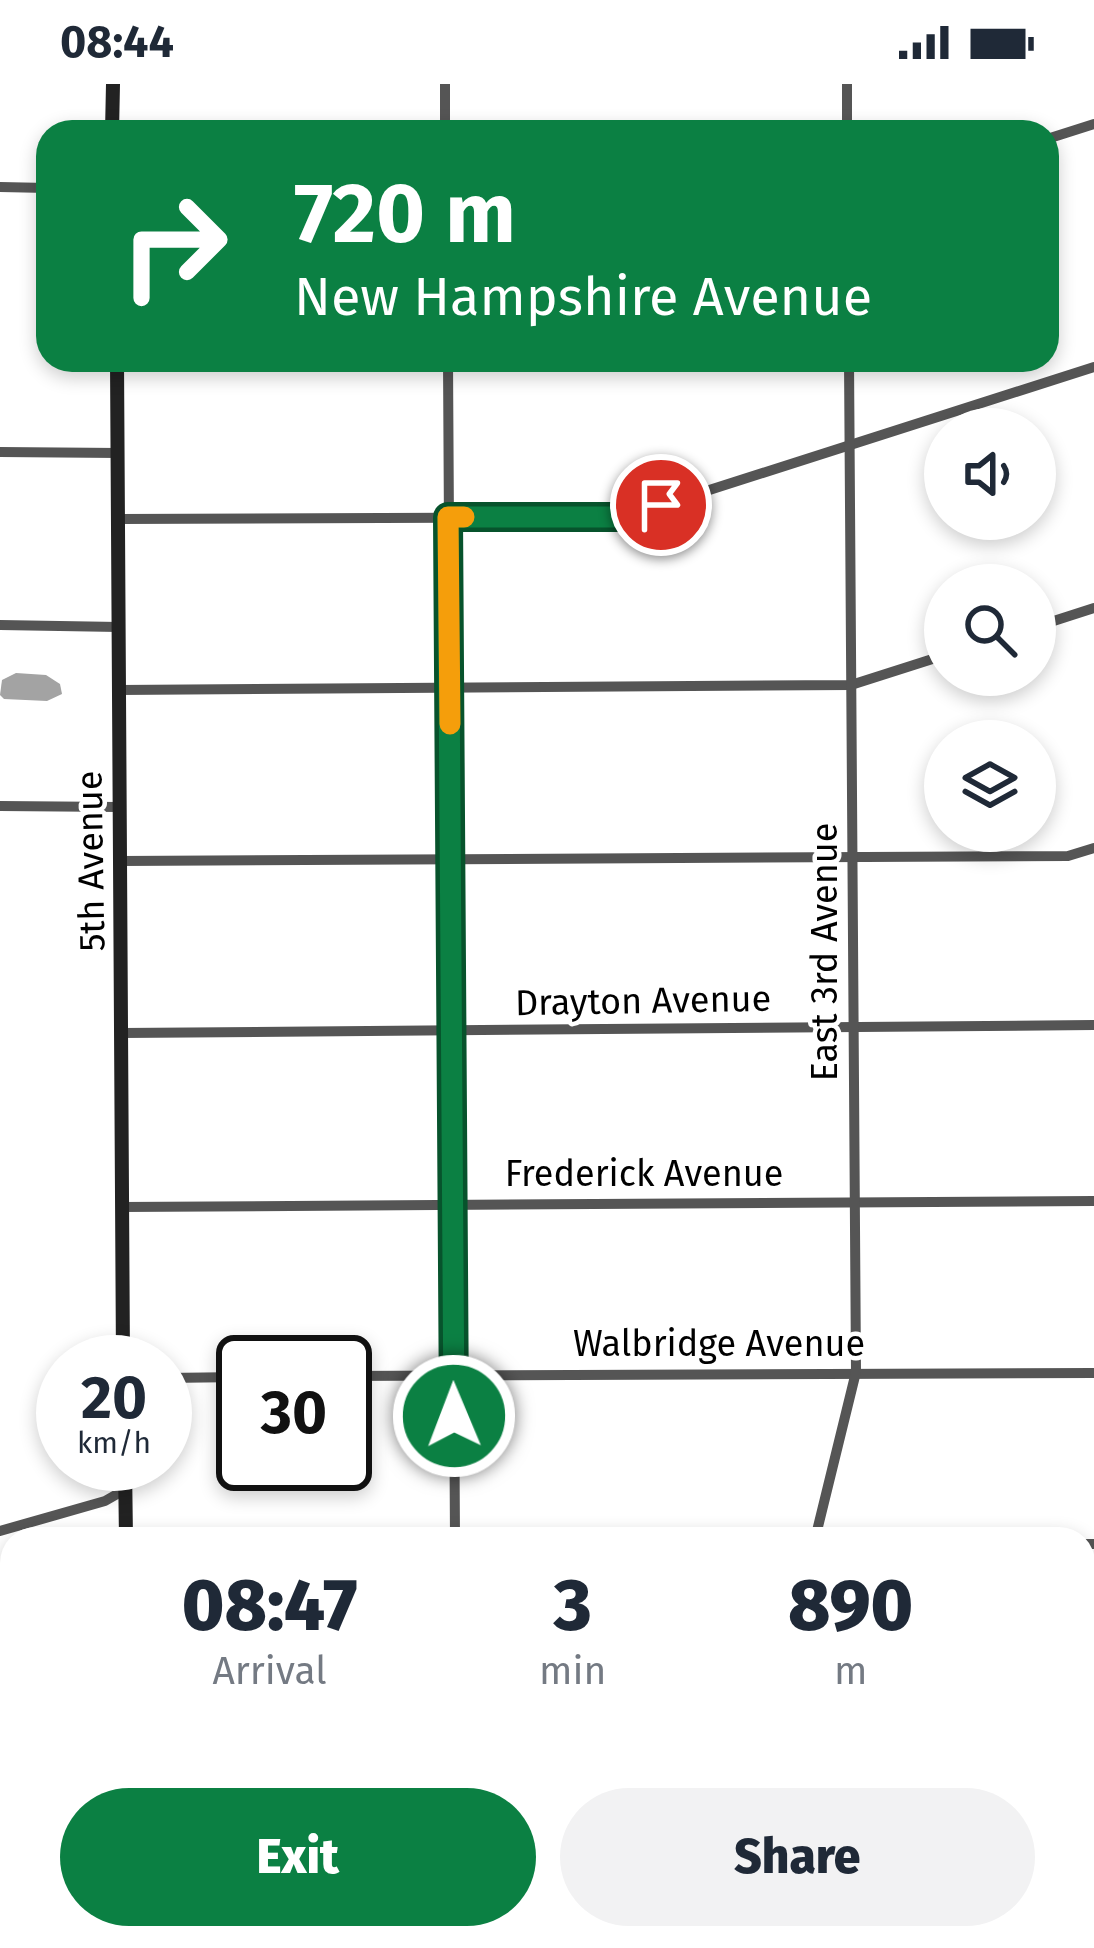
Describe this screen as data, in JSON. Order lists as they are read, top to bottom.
{
  "streets": {
    "main road": ["5th Avenue"],
    "street": [
      "East 3rd Avenue",
      "Drayton Avenue",
      "Frederick Avenue",
      "Walbridge Avenue"
    ]
  },
  "crossings": [
    ["5th Avenue", "Drayton Avenue"],
    ["5th Avenue", "Frederick Avenue"],
    ["East 3rd Avenue", "Drayton Avenue"],
    ["East 3rd Avenue", "Frederick Avenue"],
    ["East 3rd Avenue", "Walbridge Avenue"]
  ],
  "page": {
    "status": "08:44",
    "turn": ["720 m", "New Hampshire Avenue"],
    "speed": "20 km/h",
    "limit": "30",
    "eta": [
      "08:47",
      "Arrival",
      "3",
      "min",
      "890",
      "m"
    ],
    "buttons": ["Exit", "Share"]
  }
}
